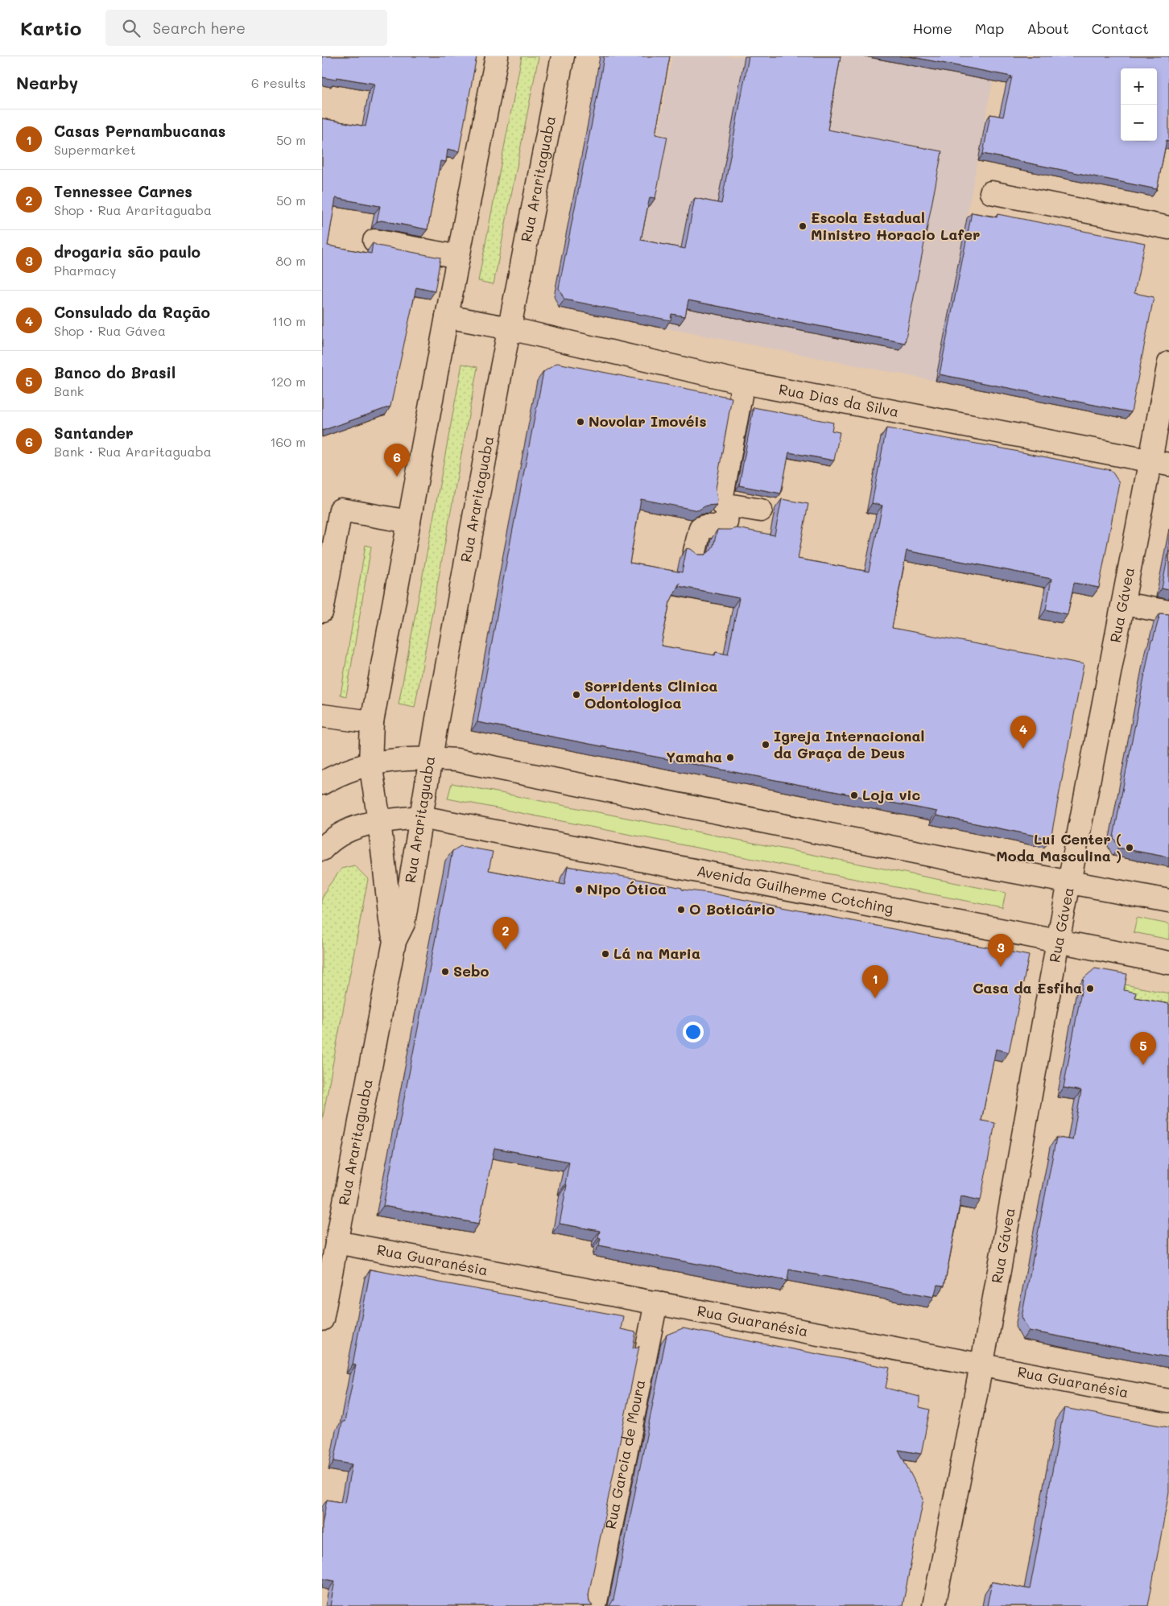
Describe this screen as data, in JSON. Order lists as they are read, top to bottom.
{
  "streets": {
    "main road": [
      "Rua Araritaguaba",
      "Rua Dias da Silva",
      "Rua Gávea",
      "Avenida Guilherme Cotching",
      "Rua Guaranésia",
      "Rua Garcia de Moura"
    ]
  },
  "crossings": [
    ["Rua Araritaguaba", "Rua Dias da Silva"],
    ["Rua Araritaguaba", "Avenida Guilherme Cotching"],
    ["Rua Araritaguaba", "Rua Guaranésia"],
    ["Rua Dias da Silva", "Rua Gávea"],
    ["Rua Gávea", "Avenida Guilherme Cotching"],
    ["Rua Gávea", "Rua Guaranésia"],
    ["Rua Guaranésia", "Rua Garcia de Moura"]
  ],
  "places": [
    "Escola Estadual Ministro Horacio Lafer",
    "Novolar Imovéis",
    "Sorridents Clinica Odontologica",
    "Igreja Internacional da Graça de Deus",
    "Yamaha",
    "Loja vic",
    "Lui Center ( Moda Masculina )",
    "Nipo Ótica",
    "O Boticário",
    "Lá na Maria",
    "Sebo",
    "Casa da Esfiha"
  ],
  "page": {
    "header": "Kartio",
    "search": "Search here",
    "nav": [
      "Home",
      "Map",
      "About",
      "Contact"
    ],
    "heading": ["Nearby", "6 results"],
    "map_buttons": ["+", "−"],
    "list": [
      {
        "mark": "1",
        "name": "Casas Pernambucanas",
        "note": "Supermarket",
        "value": "50 m"
      },
      {
        "mark": "2",
        "name": "Tennessee Carnes",
        "note": "Shop · Rua Araritaguaba",
        "value": "50 m"
      },
      {
        "mark": "3",
        "name": "drogaria são paulo",
        "note": "Pharmacy",
        "value": "80 m"
      },
      {
        "mark": "4",
        "name": "Consulado da Ração",
        "note": "Shop · Rua Gávea",
        "value": "110 m"
      },
      {
        "mark": "5",
        "name": "Banco do Brasil",
        "note": "Bank",
        "value": "120 m"
      },
      {
        "mark": "6",
        "name": "Santander",
        "note": "Bank · Rua Araritaguaba",
        "value": "160 m"
      }
    ],
    "pins": [
      "6",
      "4",
      "2",
      "3",
      "1",
      "5"
    ]
  }
}
